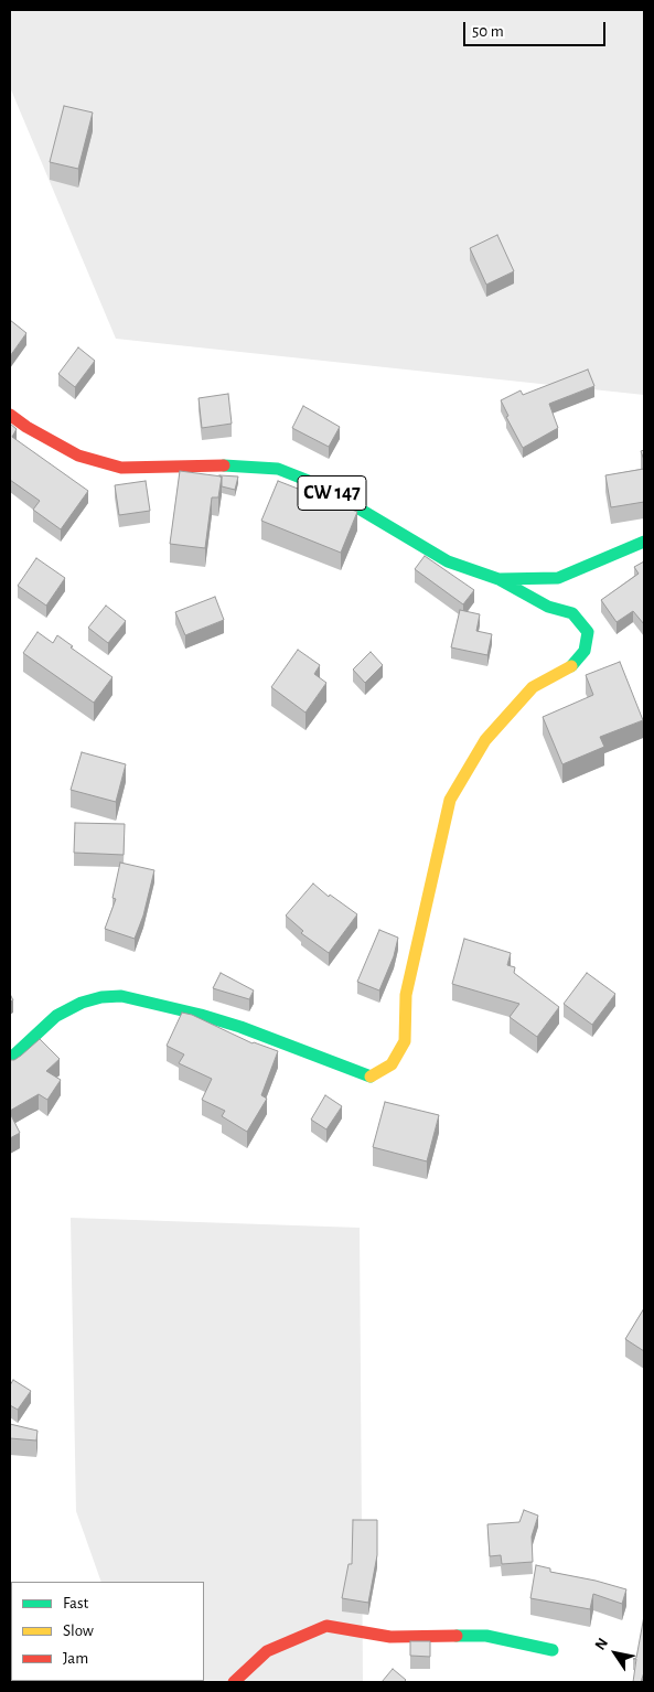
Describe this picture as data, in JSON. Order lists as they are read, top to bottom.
{
  "streets": {
    "street": ["CW 147"]
  },
  "legend": ["Fast", "Slow", "Jam"],
  "scale_bar": "50 m",
  "north": "top left"
}
